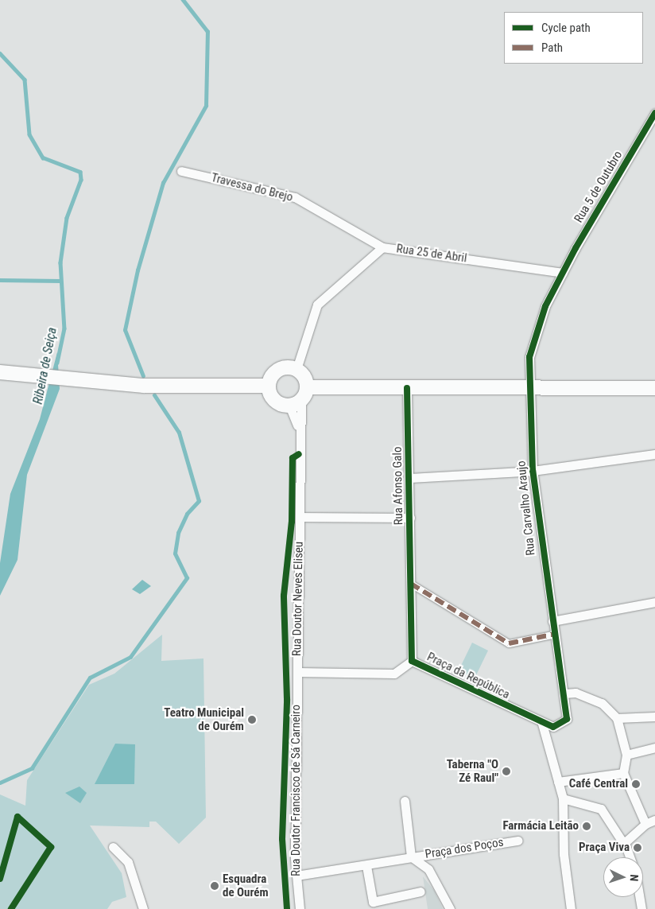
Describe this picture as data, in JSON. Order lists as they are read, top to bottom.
{
  "streets": {
    "street": [
      "Rua 5 de Outubro",
      "Travessa do Brejo",
      "Rua 25 de Abril",
      "Rua Afonso Galo",
      "Rua Carvalho Araujo",
      "Rua Doutor Neves Eliseu",
      "Praça da República",
      "Rua Doutor Francisco de Sá Carneiro",
      "Praça dos Poços"
    ]
  },
  "crossings": [
    ["Rua 5 de Outubro", "Rua 25 de Abril"],
    ["Rua 5 de Outubro", "Rua Carvalho Araujo"],
    ["Travessa do Brejo", "Rua 25 de Abril"],
    ["Rua 25 de Abril", "Rua Carvalho Araujo"],
    ["Rua 25 de Abril", "Rua Doutor Neves Eliseu"],
    ["Rua Afonso Galo", "Praça da República"],
    ["Rua Carvalho Araujo", "Praça da República"],
    ["Rua Doutor Neves Eliseu", "Rua Doutor Francisco de Sá Carneiro"],
    ["Rua Doutor Francisco de Sá Carneiro", "Praça dos Poços"]
  ],
  "water": ["Ribeira de Seiça"],
  "places": [
    "Teatro Municipal de Ourém",
    "Taberna \"O Zé Raul\"",
    "Café Central",
    "Farmácia Leitão",
    "Praça Viva",
    "Esquadra de Ourém"
  ],
  "legend": ["Cycle path", "Path"],
  "north": "right"
}
